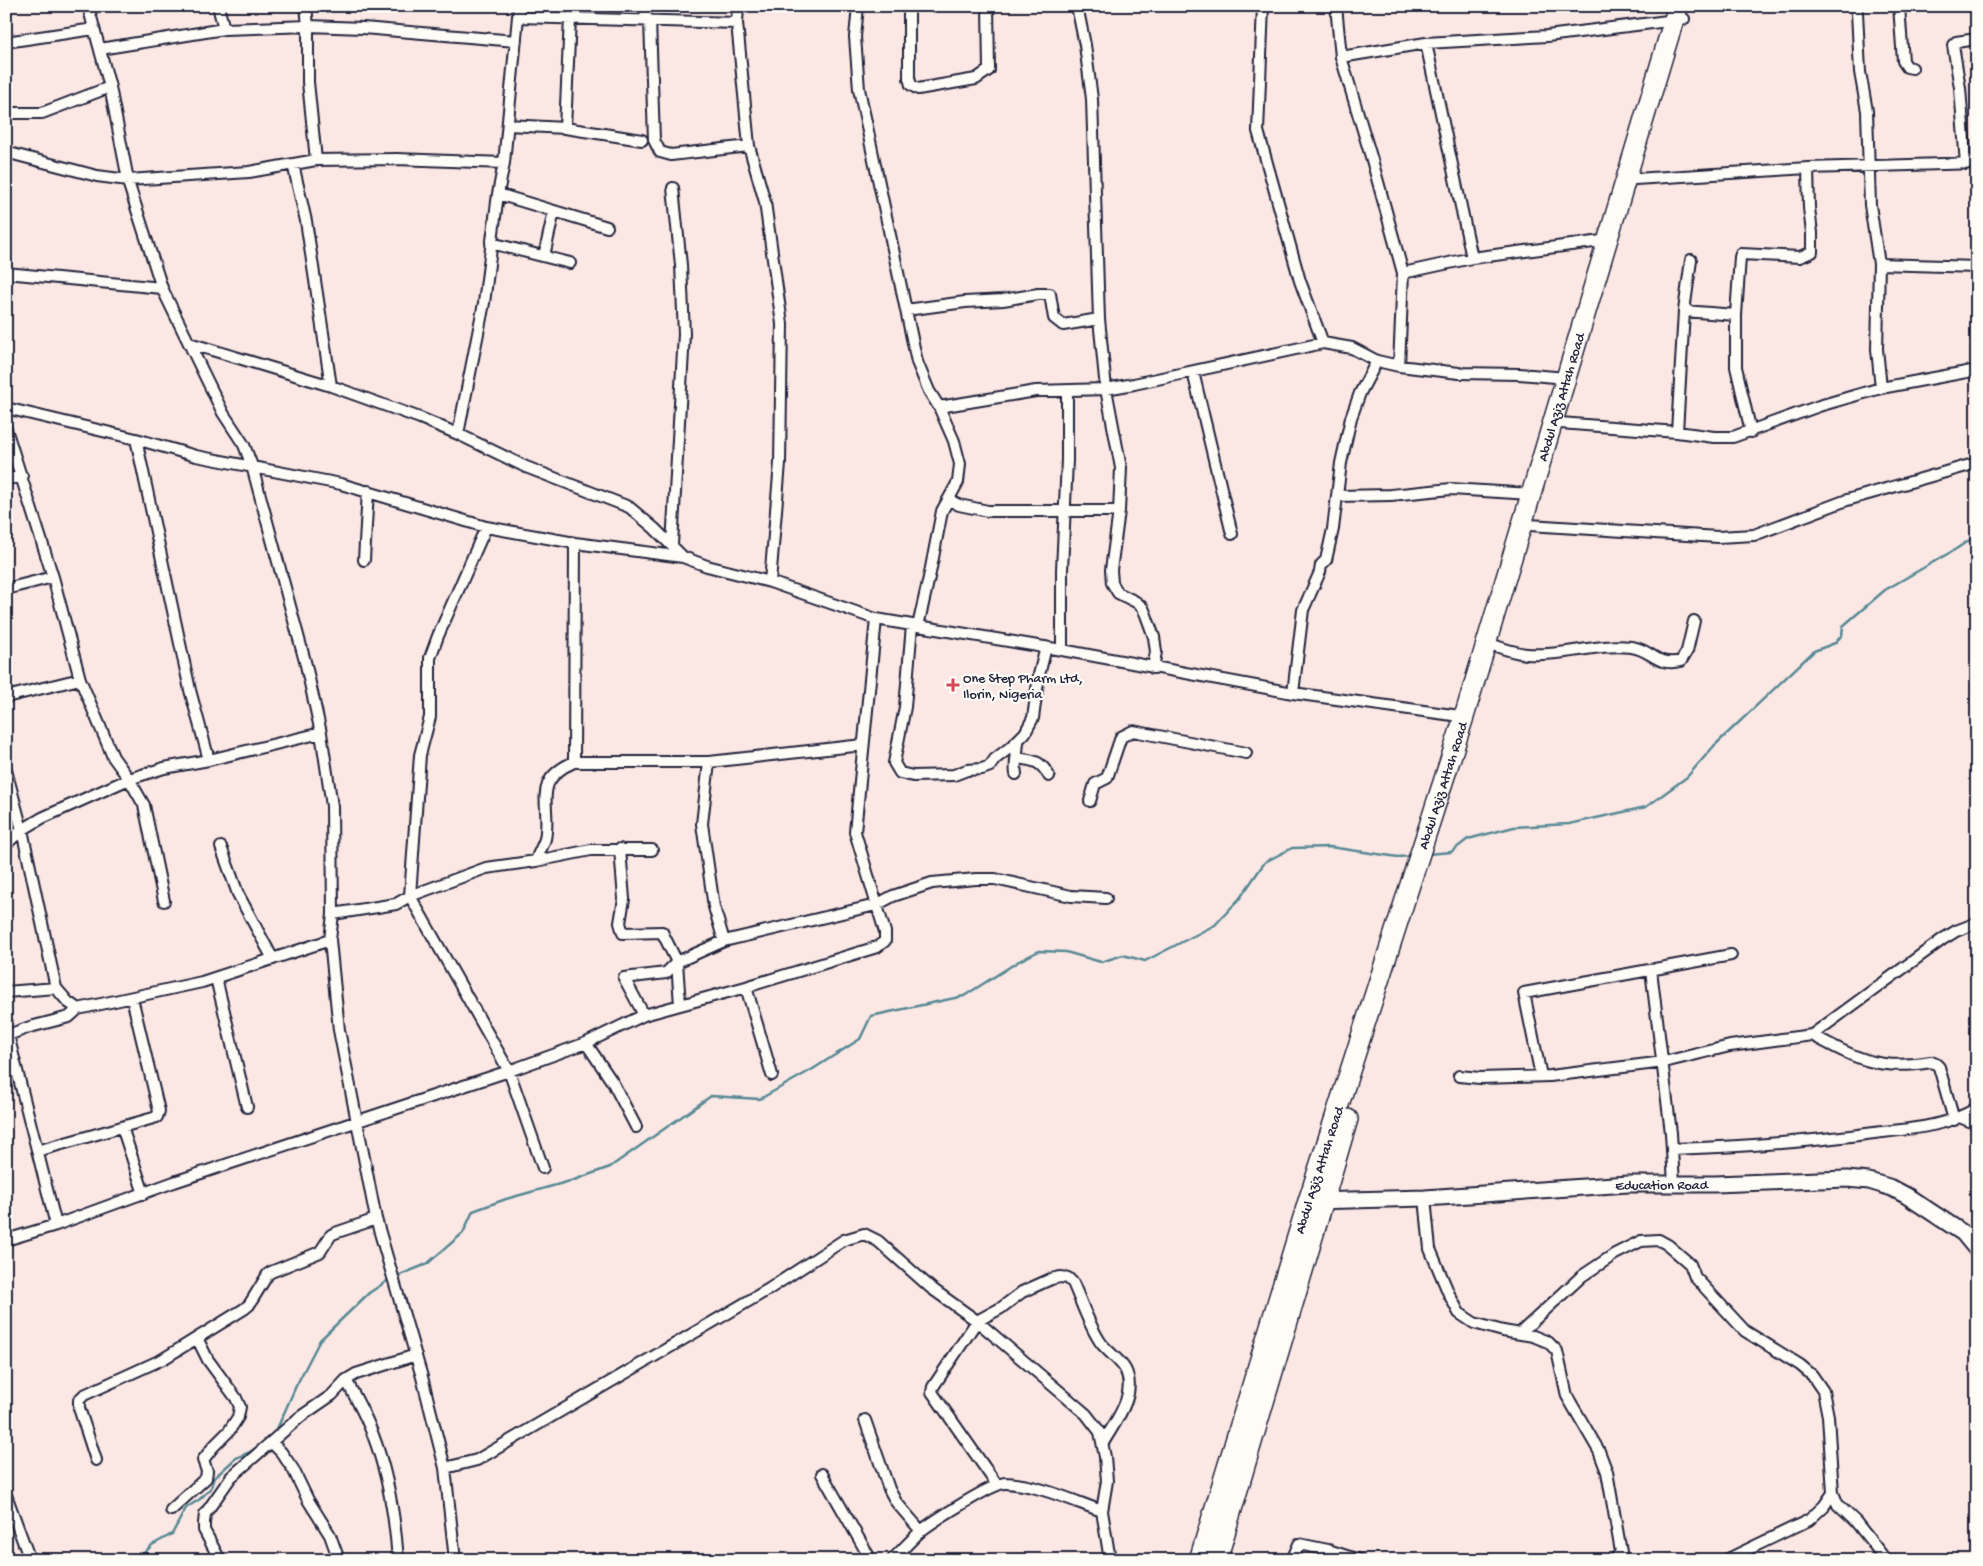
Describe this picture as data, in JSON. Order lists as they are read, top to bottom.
{
  "streets": {
    "highway": ["Abdul Aziz Attah Road"],
    "street": ["Education Road"]
  },
  "crossings": [
    ["Abdul Aziz Attah Road", "Education Road"]
  ],
  "places": {
    "health": ["One Step Pharm Ltd, Ilorin, Nigeria"]
  }
}
